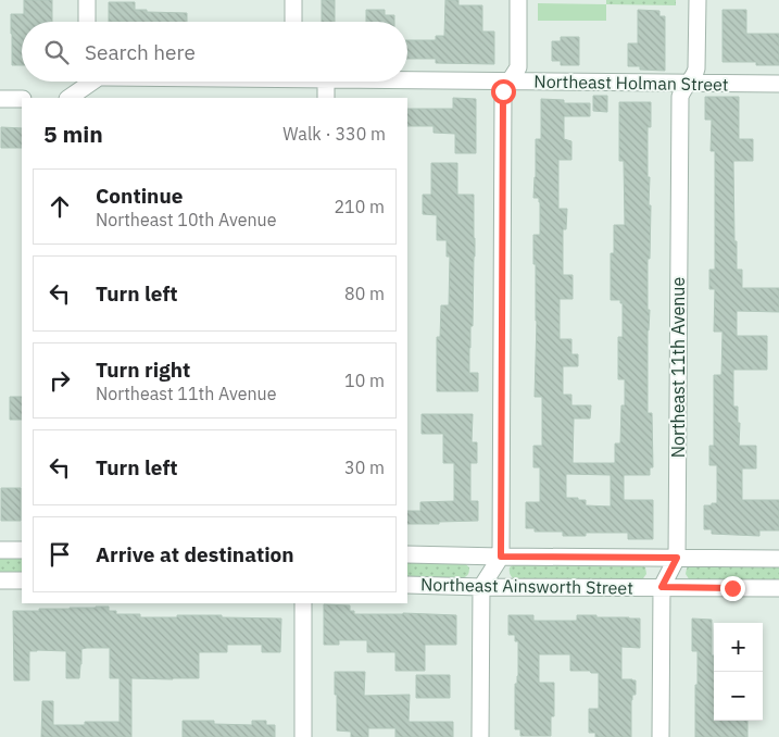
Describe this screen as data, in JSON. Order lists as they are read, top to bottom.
{
  "streets": {
    "street": ["Northeast Holman Street", "Northeast 11th Avenue", "Northeast Ainsworth Street"]
  },
  "crossings": [
    ["Northeast Holman Street", "Northeast 11th Avenue"],
    ["Northeast 11th Avenue", "Northeast Ainsworth Street"]
  ],
  "page": {
    "search": "Search here",
    "heading": ["5 min", "Walk · 330 m"],
    "list": [
      ["Continue", "Northeast 10th Avenue", "210 m"],
      ["Turn left", "80 m"],
      ["Turn right", "Northeast 11th Avenue", "10 m"],
      ["Turn left", "30 m"],
      "Arrive at destination"
    ],
    "map_buttons": ["+", "−"]
  }
}
